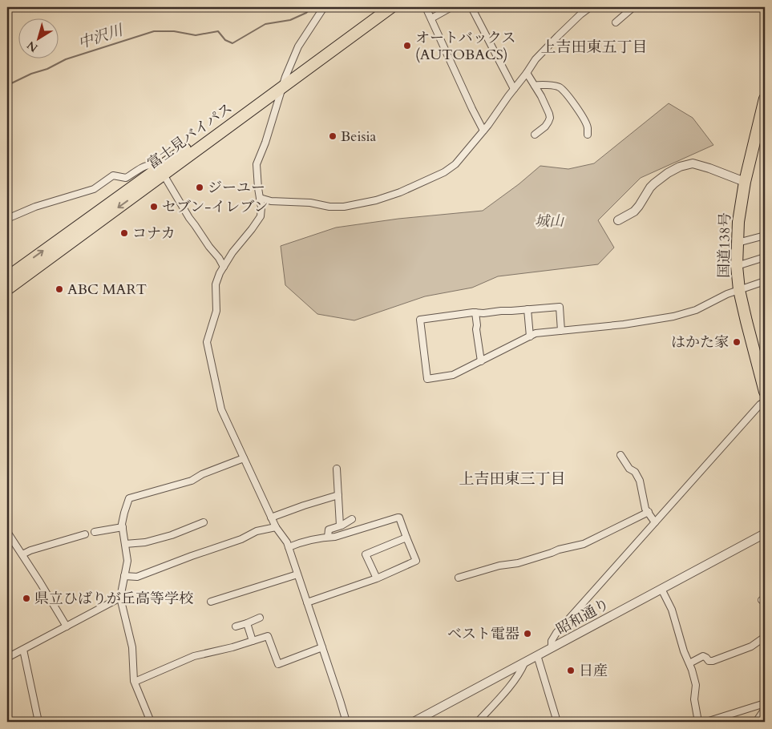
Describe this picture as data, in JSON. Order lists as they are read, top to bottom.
{
  "streets": {
    "highway": ["富士見バイパス", "国道138号"],
    "street": ["昭和通り"]
  },
  "districts": ["上吉田東五丁目", "上吉田東三丁目"],
  "water": ["中沢川"],
  "parks": ["城山"],
  "places": [
    "オートバックス (AUTOBACS)",
    "Beisia",
    "ジーユー",
    "セブン-イレブン",
    "コナカ",
    "ABC MART",
    "はかた家",
    "県立ひばりが丘高等学校",
    "ベスト電器",
    "日産"
  ],
  "north": "bottom left"
}
